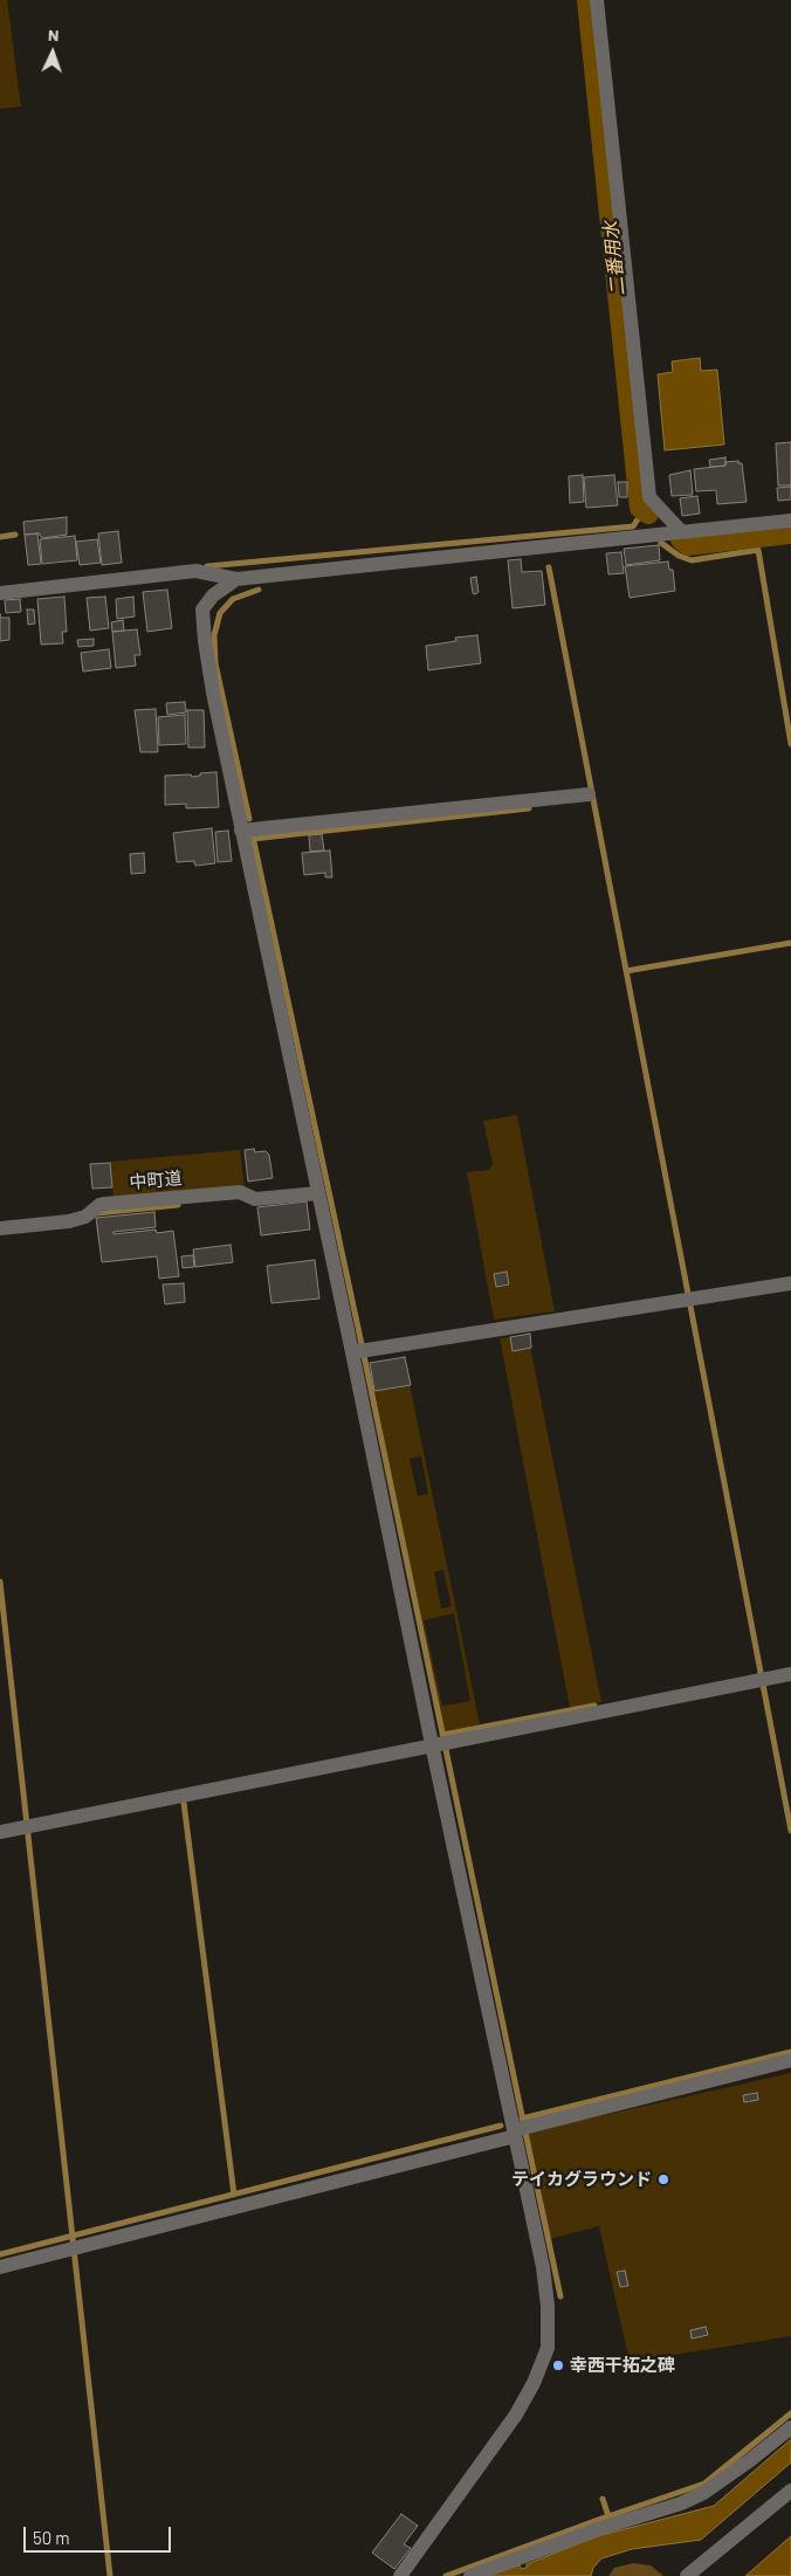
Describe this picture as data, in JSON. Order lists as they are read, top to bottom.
{
  "streets": {
    "street": ["中町道"]
  },
  "water": ["二番用水"],
  "places": ["テイカグラウンド", "幸西干拓之碑"],
  "scale_bar": "50 m",
  "north": "top"
}
